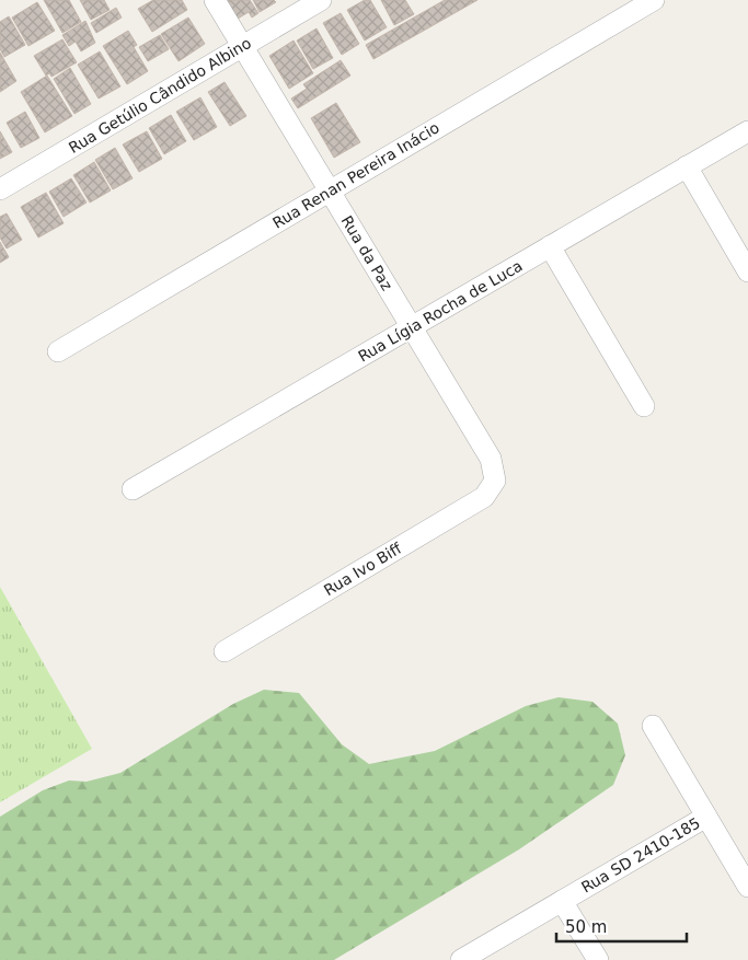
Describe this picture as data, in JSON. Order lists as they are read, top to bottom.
{
  "streets": {
    "street": [
      "Rua Getúlio Cândido Albino",
      "Rua Renan Pereira Inácio",
      "Rua da Paz",
      "Rua Lígia Rocha de Luca",
      "Rua Ivo Biff",
      "Rua SD 2410-185"
    ]
  },
  "crossings": [
    ["Rua Getúlio Cândido Albino", "Rua da Paz"],
    ["Rua Renan Pereira Inácio", "Rua da Paz"],
    ["Rua da Paz", "Rua Lígia Rocha de Luca"],
    ["Rua da Paz", "Rua Ivo Biff"]
  ],
  "scale_bar": "50 m"
}
